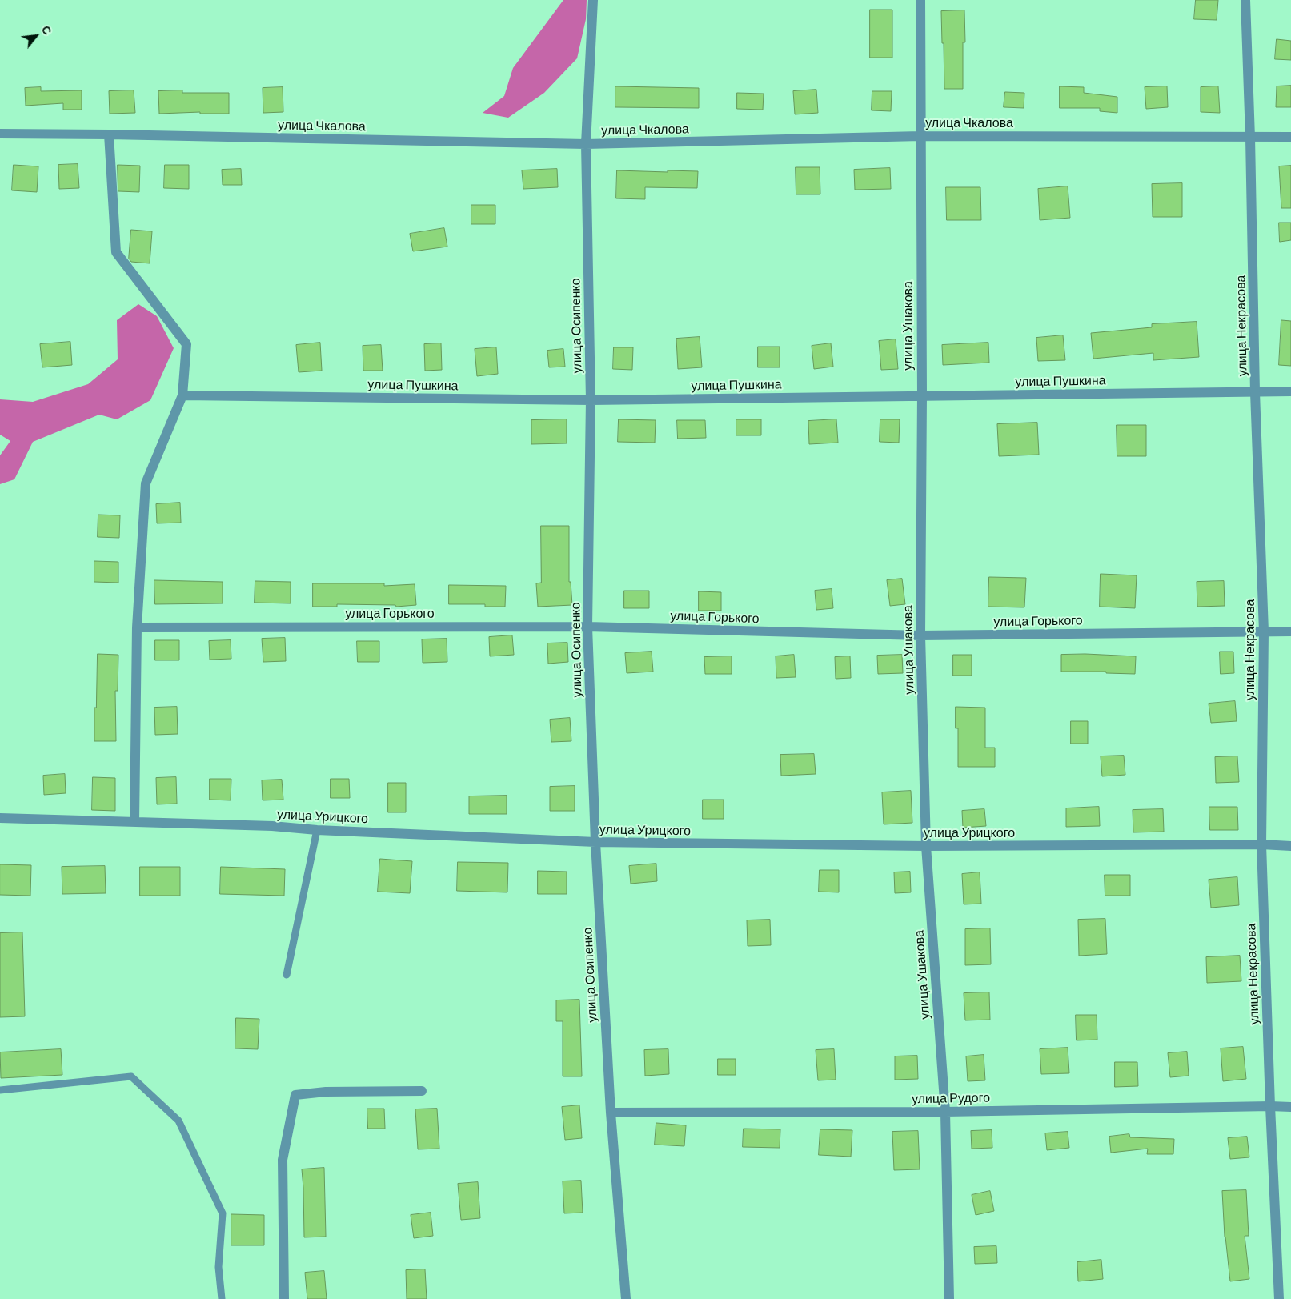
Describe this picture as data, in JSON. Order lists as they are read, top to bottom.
{
  "streets": {
    "street": [
      "улица Чкалова",
      "улица Осипенко",
      "улица Ушакова",
      "улица Некрасова",
      "улица Пушкина",
      "улица Горького",
      "улица Урицкого",
      "улица Рудого"
    ]
  },
  "crossings": [
    ["улица Чкалова", "улица Осипенко"],
    ["улица Чкалова", "улица Ушакова"],
    ["улица Чкалова", "улица Некрасова"],
    ["улица Осипенко", "улица Пушкина"],
    ["улица Осипенко", "улица Горького"],
    ["улица Осипенко", "улица Урицкого"],
    ["улица Осипенко", "улица Рудого"],
    ["улица Ушакова", "улица Пушкина"],
    ["улица Ушакова", "улица Горького"],
    ["улица Ушакова", "улица Урицкого"],
    ["улица Ушакова", "улица Рудого"],
    ["улица Некрасова", "улица Пушкина"],
    ["улица Некрасова", "улица Горького"],
    ["улица Некрасова", "улица Урицкого"],
    ["улица Некрасова", "улица Рудого"]
  ],
  "north": "top right"
}
